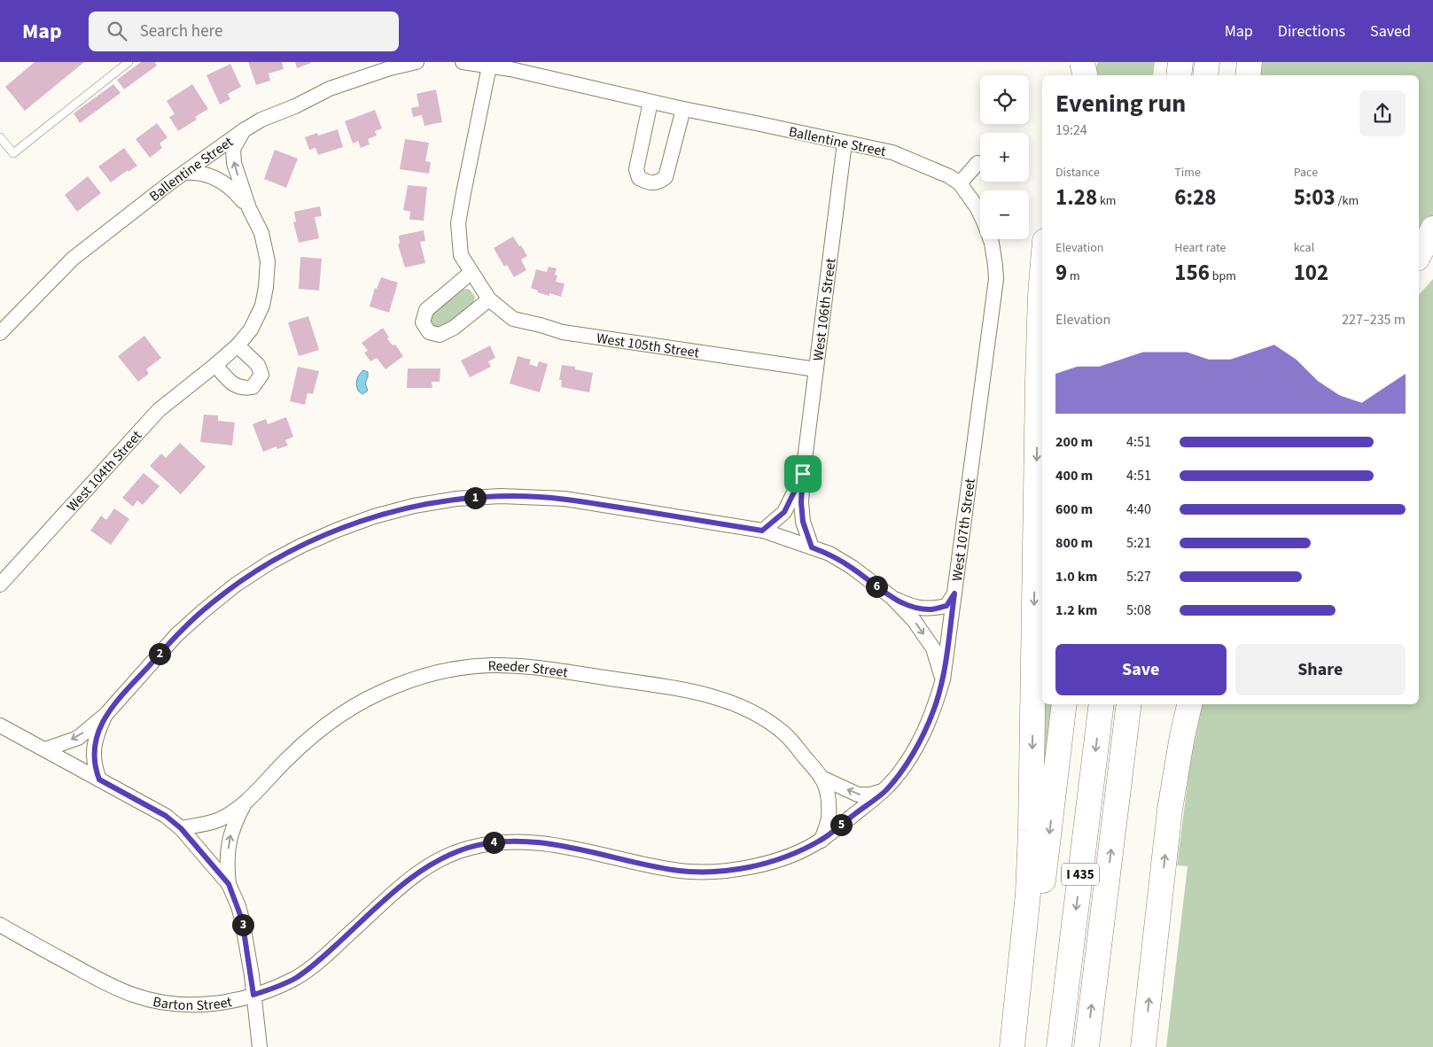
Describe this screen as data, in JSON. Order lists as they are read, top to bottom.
{
  "streets": {
    "highway": ["I 435"],
    "street": [
      "Ballentine Street",
      "West 106th Street",
      "West 105th Street",
      "West 104th Street",
      "West 107th Street",
      "Reeder Street",
      "Barton Street"
    ]
  },
  "crossings": [
    ["Ballentine Street", "West 106th Street"],
    ["Ballentine Street", "West 105th Street"],
    ["Ballentine Street", "West 104th Street"],
    ["Ballentine Street", "West 107th Street"],
    ["West 106th Street", "West 105th Street"],
    ["West 107th Street", "Reeder Street"],
    ["West 107th Street", "Barton Street"],
    ["Reeder Street", "Barton Street"]
  ],
  "page": {
    "header": "Map",
    "search": "Search here",
    "nav": ["Map", "Directions", "Saved"],
    "map_buttons": ["+", "−"],
    "heading": ["Evening run", "19:24"],
    "stats": [
      ["Distance", "1.28 km"],
      ["Time", "6:28"],
      ["Pace", "5:03 /km"],
      ["Elevation", "9 m"],
      ["Heart rate", "156 bpm"],
      ["kcal", "102"]
    ],
    "chart": ["Elevation", "227–235 m"],
    "list": [
      {
        "name": "200 m",
        "note": "4:51"
      },
      {
        "name": "400 m",
        "note": "4:51"
      },
      {
        "name": "600 m",
        "note": "4:40"
      },
      {
        "name": "800 m",
        "note": "5:21"
      },
      {
        "name": "1.0 km",
        "note": "5:27"
      },
      {
        "name": "1.2 km",
        "note": "5:08"
      }
    ],
    "pins": [
      "1",
      "6",
      "2",
      "5",
      "4",
      "3"
    ],
    "buttons": ["Save", "Share"]
  }
}
